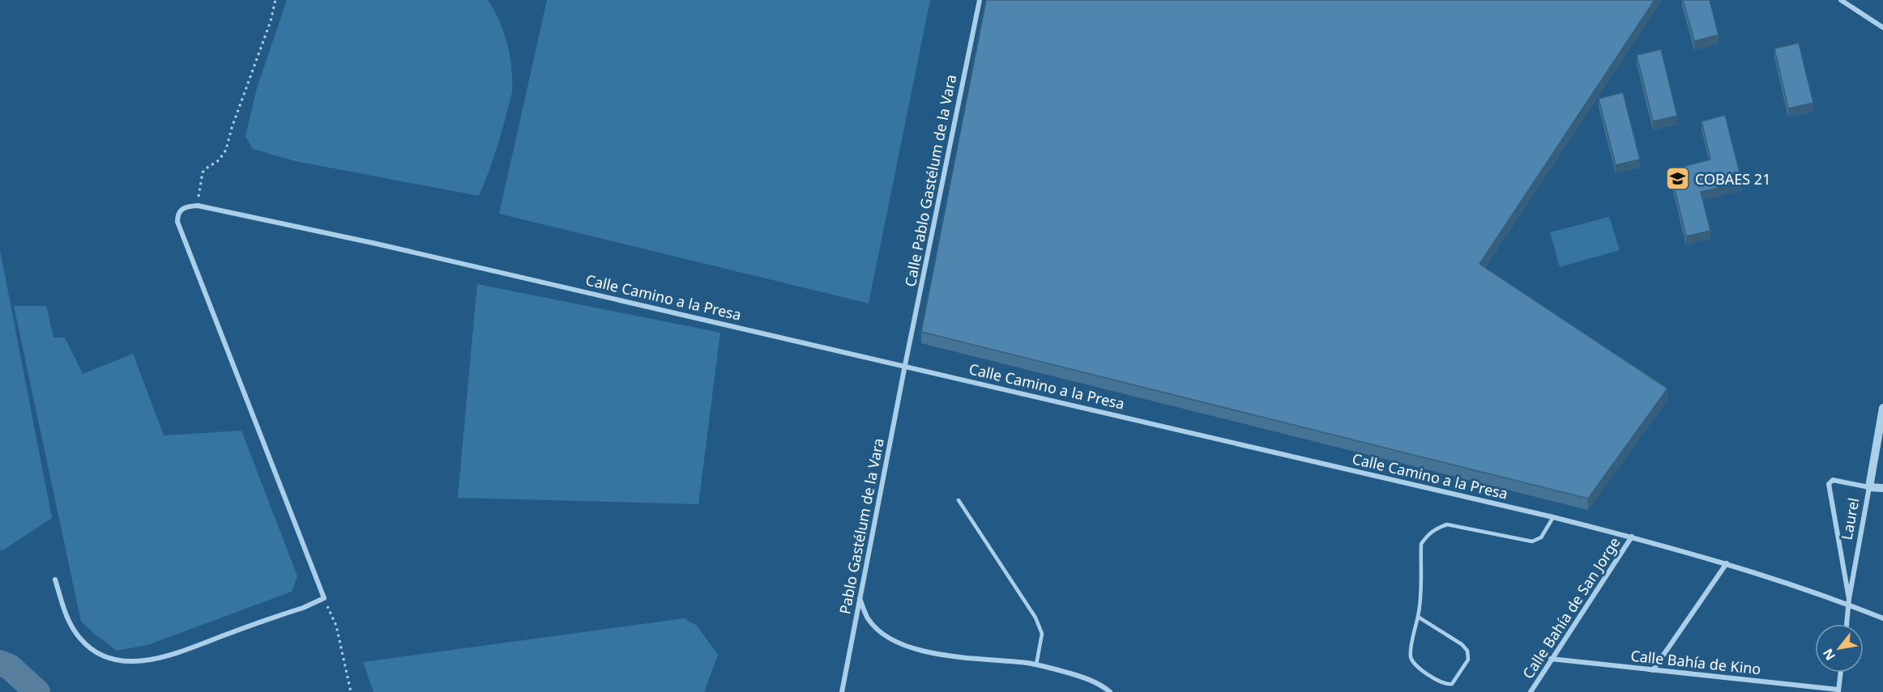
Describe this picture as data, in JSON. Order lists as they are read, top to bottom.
{
  "streets": {
    "street": [
      "Calle Pablo Gastélum de la Vara",
      "Calle Camino a la Presa",
      "Laurel",
      "Pablo Gastélum de la Vara",
      "Calle Bahía de San Jorge",
      "Calle Bahía de Kino"
    ]
  },
  "crossings": [
    ["Calle Pablo Gastélum de la Vara", "Calle Camino a la Presa"],
    ["Calle Pablo Gastélum de la Vara", "Pablo Gastélum de la Vara"],
    ["Calle Camino a la Presa", "Laurel"],
    ["Calle Camino a la Presa", "Pablo Gastélum de la Vara"],
    ["Calle Camino a la Presa", "Calle Bahía de San Jorge"],
    ["Calle Bahía de San Jorge", "Calle Bahía de Kino"]
  ],
  "places": {
    "school or university": ["COBAES 21"]
  },
  "north": "bottom left"
}
